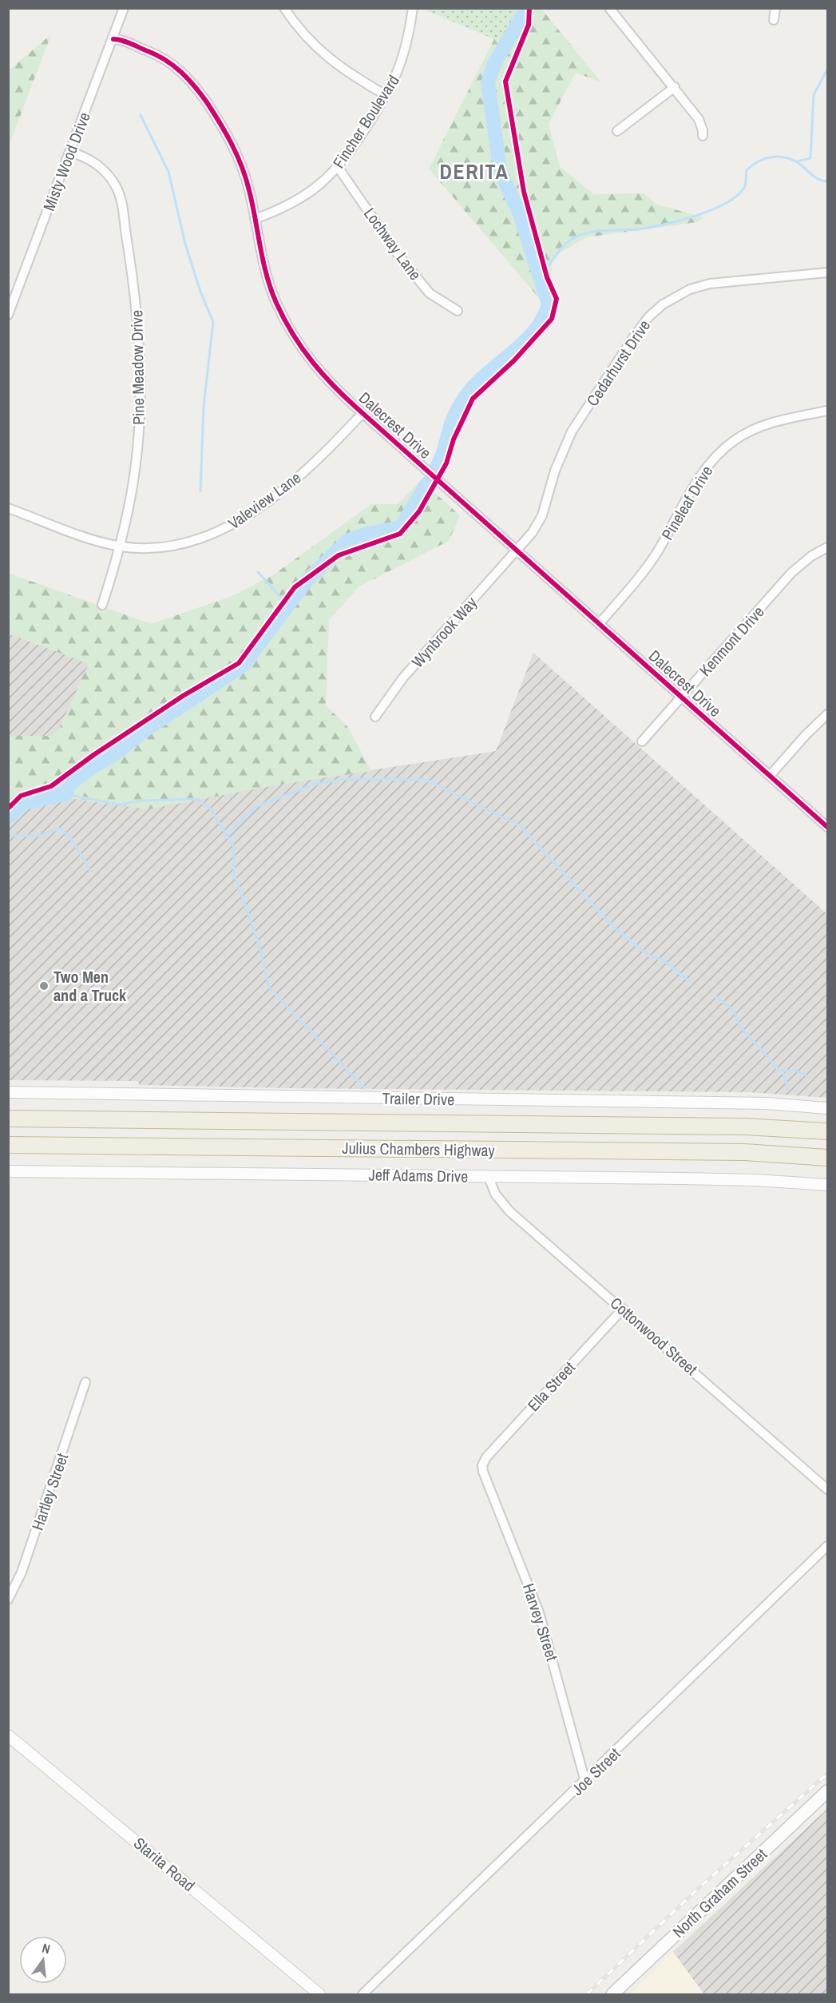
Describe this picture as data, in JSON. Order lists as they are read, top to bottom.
{
  "streets": {
    "highway": ["Julius Chambers Highway"],
    "main road": ["North Graham Street"],
    "street": [
      "Fincher Boulevard",
      "Misty Wood Drive",
      "Lochway Lane",
      "Cedarhurst Drive",
      "Pine Meadow Drive",
      "Dalecrest Drive",
      "Valeview Lane",
      "Pineleaf Drive",
      "Wynbrook Way",
      "Kenmont Drive",
      "Trailer Drive",
      "Jeff Adams Drive",
      "Cottonwood Street",
      "Ella Street",
      "Hartley Street",
      "Harvey Street",
      "Joe Street",
      "Starita Road"
    ]
  },
  "crossings": [
    ["Fincher Boulevard", "Lochway Lane"],
    ["Fincher Boulevard", "Dalecrest Drive"],
    ["Misty Wood Drive", "Pine Meadow Drive"],
    ["Misty Wood Drive", "Dalecrest Drive"],
    ["Cedarhurst Drive", "Dalecrest Drive"],
    ["Cedarhurst Drive", "Wynbrook Way"],
    ["Pine Meadow Drive", "Valeview Lane"],
    ["Dalecrest Drive", "Valeview Lane"],
    ["Dalecrest Drive", "Pineleaf Drive"],
    ["Dalecrest Drive", "Wynbrook Way"],
    ["Dalecrest Drive", "Kenmont Drive"],
    ["Jeff Adams Drive", "Cottonwood Street"],
    ["Cottonwood Street", "Ella Street"],
    ["Ella Street", "Harvey Street"],
    ["Harvey Street", "Joe Street"]
  ],
  "districts": ["DERITA"],
  "places": ["Two Men and a Truck"],
  "north": "top"
}
